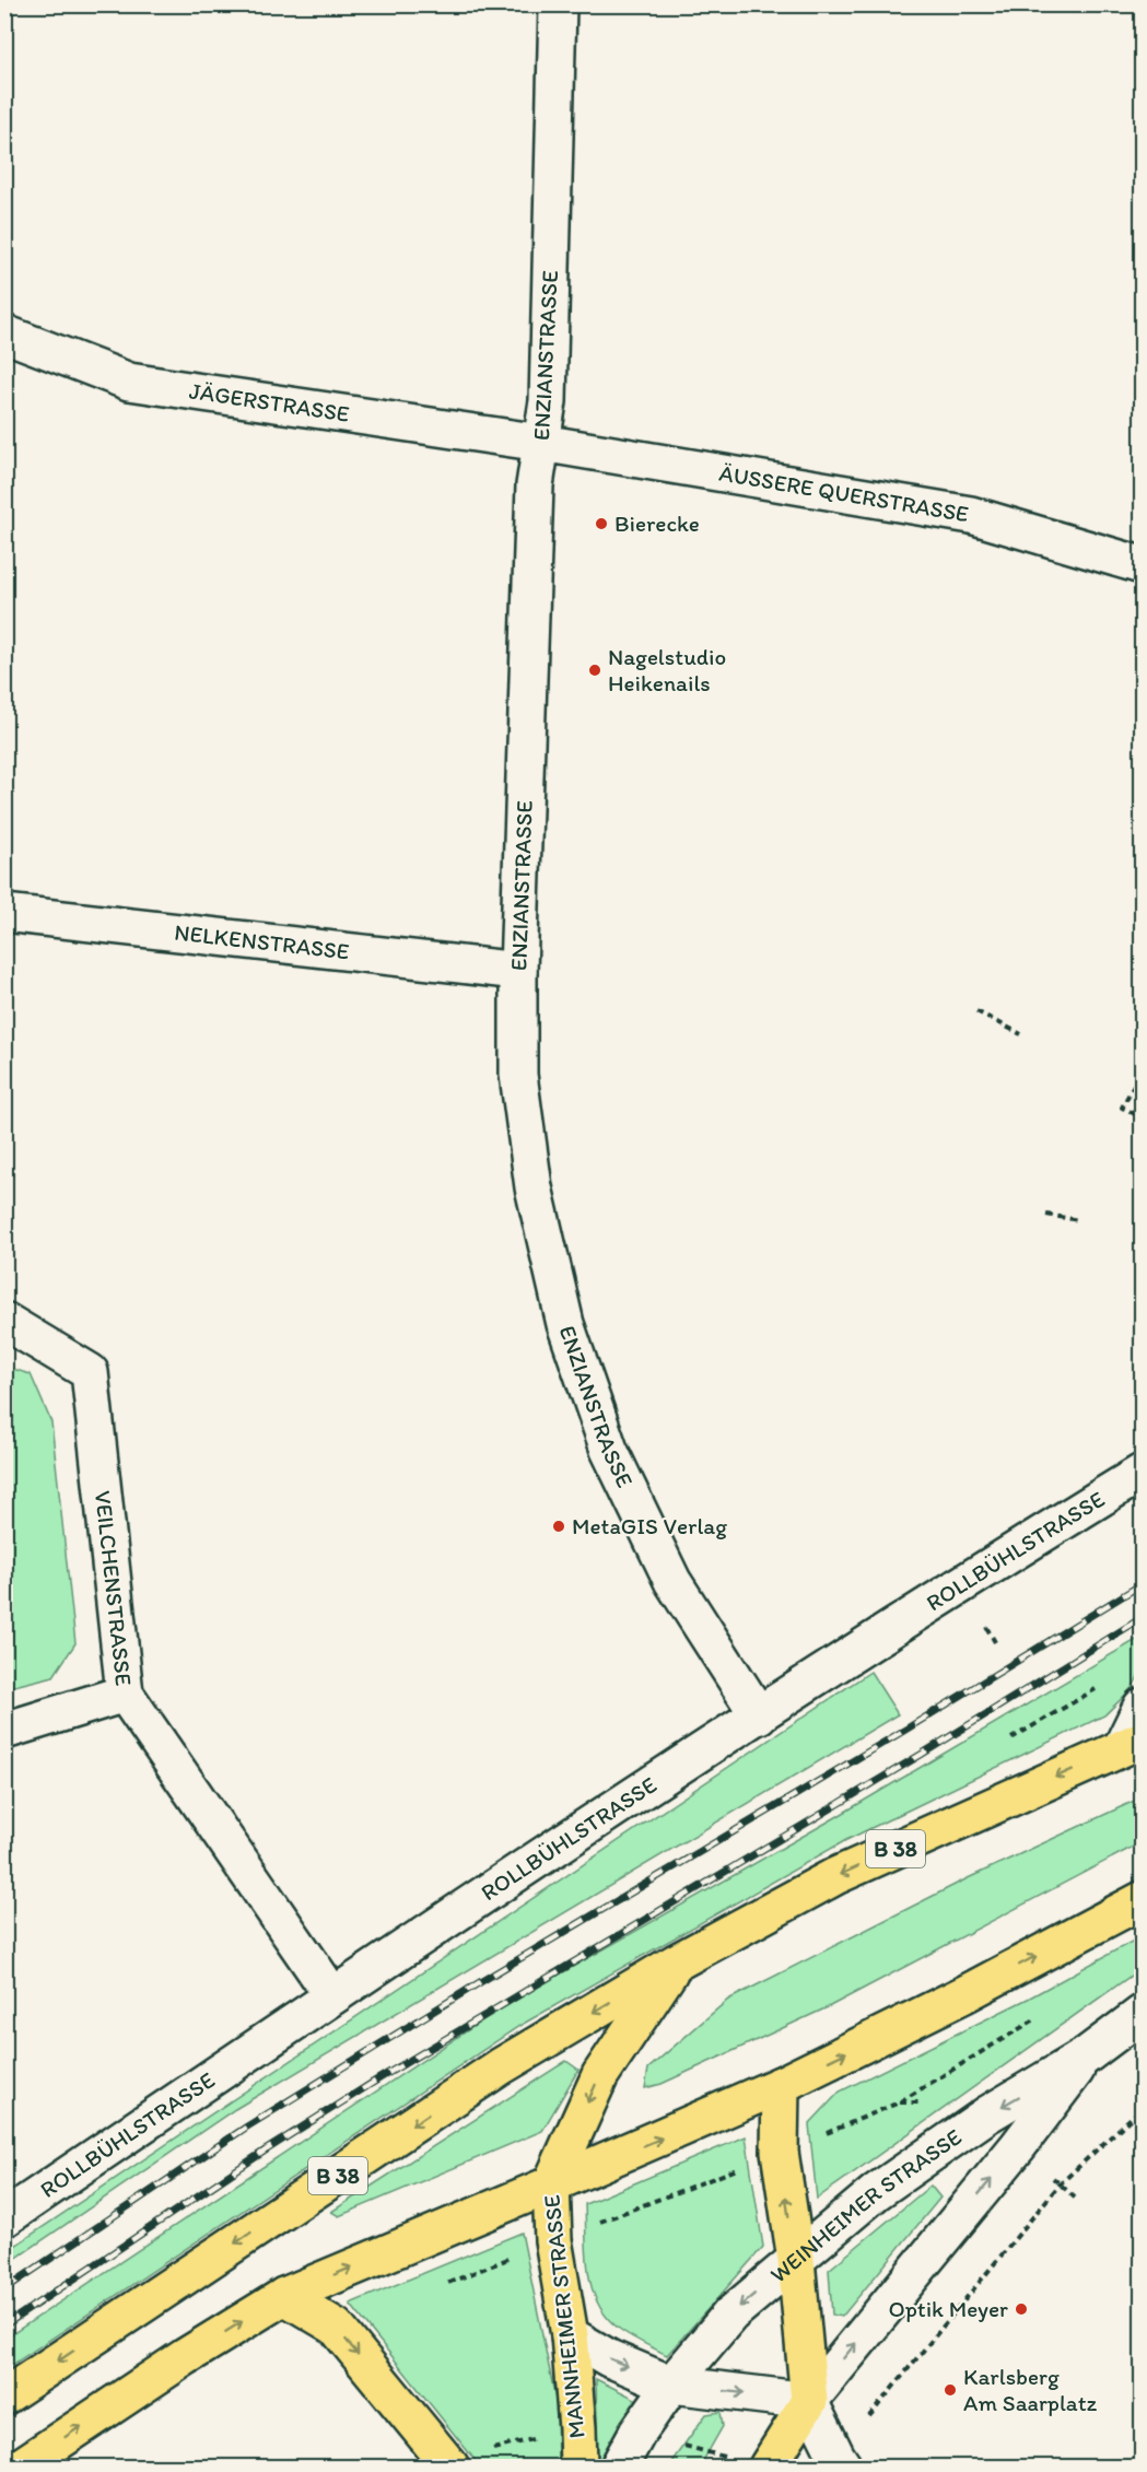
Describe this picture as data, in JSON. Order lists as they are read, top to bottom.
{
  "streets": {
    "main road": ["B 38", "MANNHEIMER STRASSE"],
    "street": [
      "ENZIANSTRASSE",
      "JÄGERSTRASSE",
      "ÄUSSERE QUERSTRASSE",
      "NELKENSTRASSE",
      "ROLLBÜHLSTRASSE",
      "VEILCHENSTRASSE",
      "WEINHEIMER STRASSE"
    ]
  },
  "crossings": [
    ["ENZIANSTRASSE", "JÄGERSTRASSE"],
    ["ENZIANSTRASSE", "ÄUSSERE QUERSTRASSE"],
    ["ENZIANSTRASSE", "NELKENSTRASSE"],
    ["ENZIANSTRASSE", "ROLLBÜHLSTRASSE"],
    ["JÄGERSTRASSE", "ÄUSSERE QUERSTRASSE"],
    ["ROLLBÜHLSTRASSE", "VEILCHENSTRASSE"],
    ["B 38", "MANNHEIMER STRASSE"]
  ],
  "one_way": ["MANNHEIMER STRASSE"],
  "places": [
    "Bierecke",
    "Nagelstudio Heikenails",
    "MetaGIS Verlag",
    "Optik Meyer",
    "Karlsberg Am Saarplatz"
  ]
}
